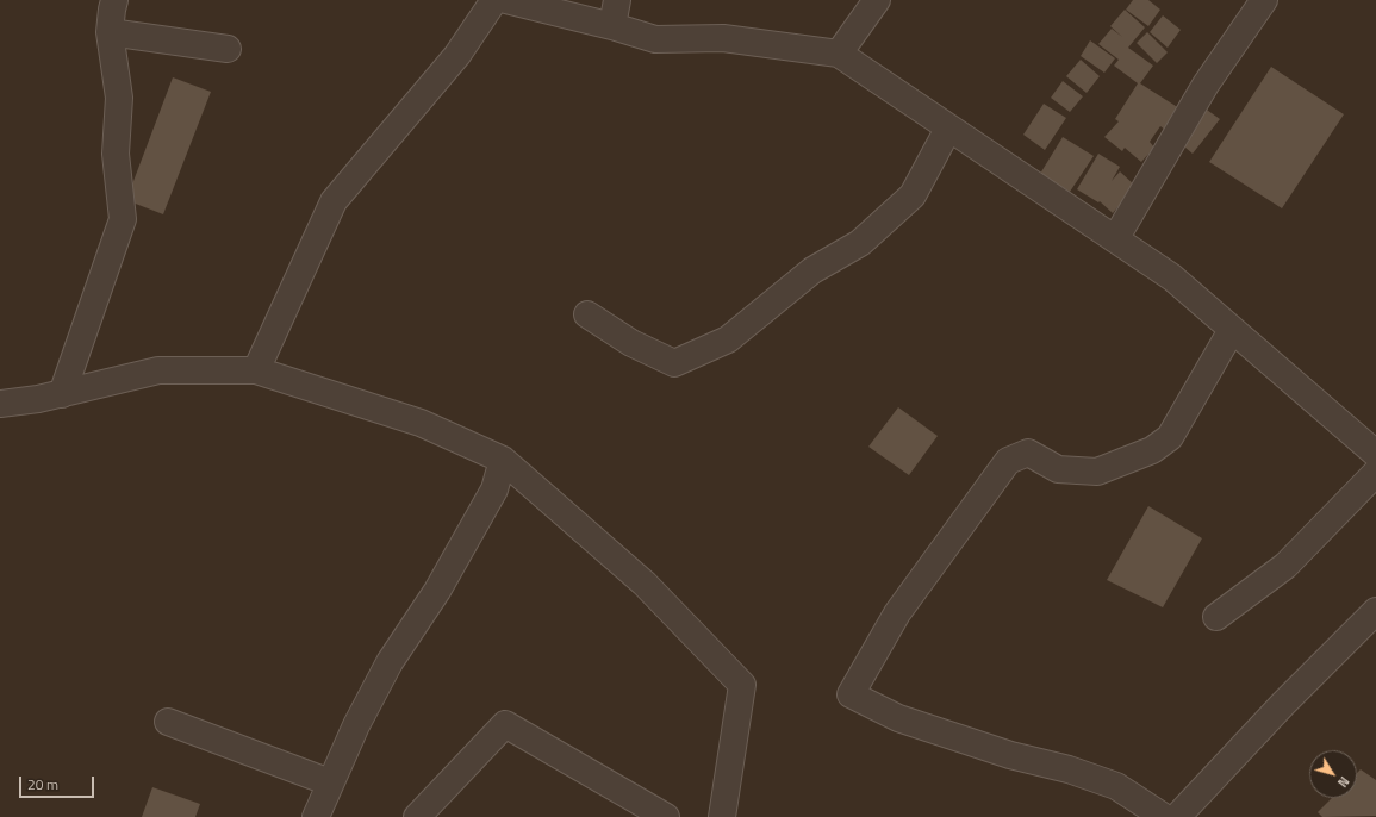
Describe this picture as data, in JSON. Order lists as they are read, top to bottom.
{
  "scale_bar": "20 m",
  "north": "bottom right"
}
